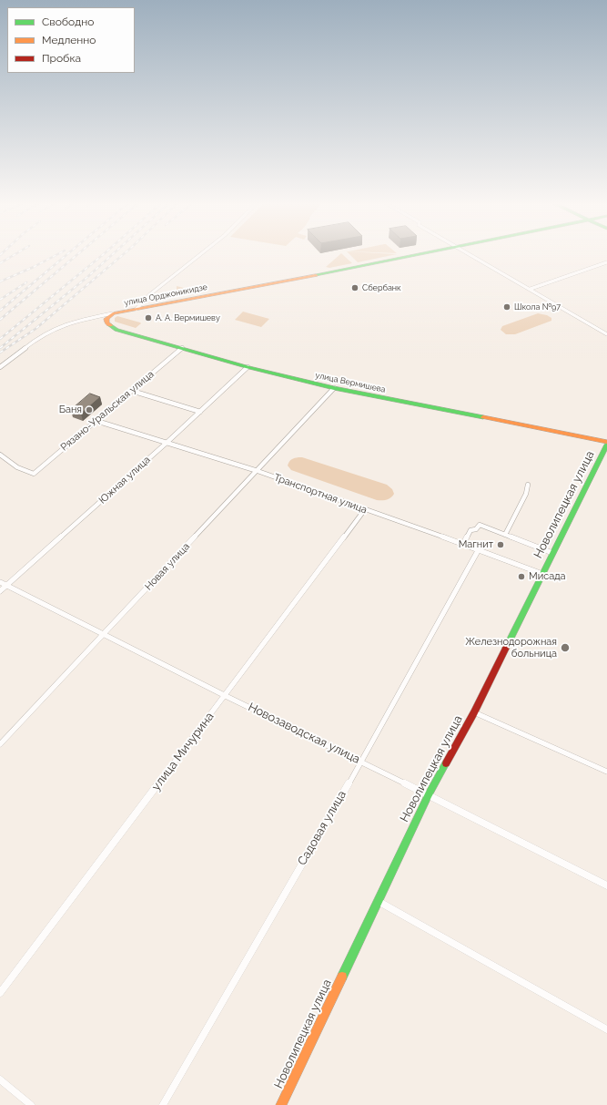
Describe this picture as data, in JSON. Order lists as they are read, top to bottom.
{
  "streets": {
    "street": [
      "улица Орджоникидзе",
      "улица Вермишева",
      "Рязано-Уральская улица",
      "Южная улица",
      "Транспортная улица",
      "Новолипецкая улица",
      "Новая улица",
      "Новозаводская улица",
      "улица Мичурина",
      "Садовая улица"
    ]
  },
  "crossings": [
    ["улица Орджоникидзе", "улица Вермишева"],
    ["улица Вермишева", "Рязано-Уральская улица"],
    ["улица Вермишева", "Южная улица"],
    ["улица Вермишева", "Новая улица"],
    ["Рязано-Уральская улица", "Транспортная улица"],
    ["Южная улица", "Транспортная улица"],
    ["Южная улица", "Новозаводская улица"],
    ["Транспортная улица", "Новолипецкая улица"],
    ["Транспортная улица", "Новая улица"],
    ["Транспортная улица", "улица Мичурина"],
    ["Транспортная улица", "Садовая улица"],
    ["Новолипецкая улица", "Новозаводская улица"],
    ["Новая улица", "Новозаводская улица"],
    ["Новозаводская улица", "улица Мичурина"],
    ["Новозаводская улица", "Садовая улица"]
  ],
  "places": [
    "Сбербанк",
    "Школа №97",
    "А. А. Вермишеву",
    "Баня",
    "Магнит",
    "Мисада",
    "Железнодорожная больница"
  ],
  "legend": ["Свободно", "Медленно", "Пробка"]
}
